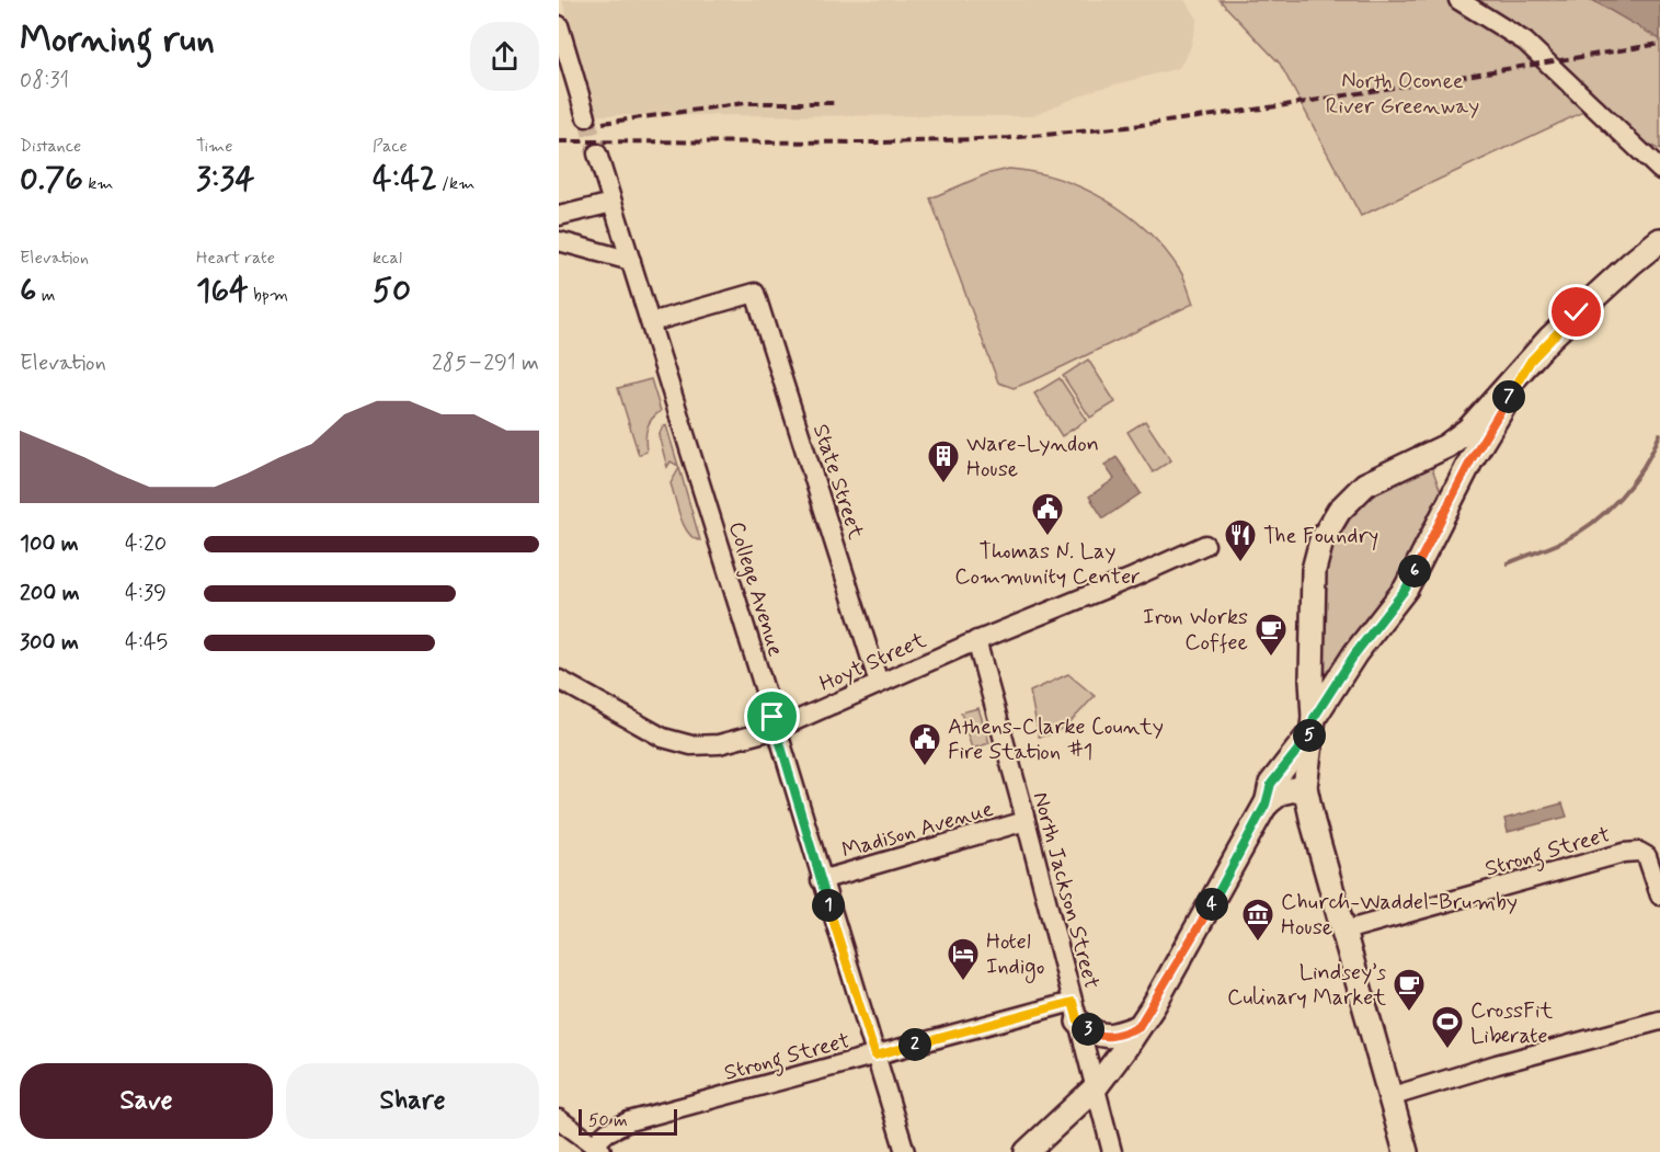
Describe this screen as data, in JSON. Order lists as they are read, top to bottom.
{
  "streets": {
    "street": [
      "State Street",
      "College Avenue",
      "Hoyt Street",
      "Madison Avenue",
      "Strong Street",
      "North Jackson Street"
    ]
  },
  "crossings": [
    ["State Street", "College Avenue"],
    ["State Street", "Hoyt Street"],
    ["College Avenue", "Hoyt Street"],
    ["College Avenue", "Madison Avenue"],
    ["College Avenue", "Strong Street"],
    ["Hoyt Street", "North Jackson Street"],
    ["Madison Avenue", "North Jackson Street"],
    ["Strong Street", "North Jackson Street"]
  ],
  "parks": ["North Oconee River Greenway"],
  "places": {
    "building": ["Ware-Lyndon House"],
    "public building": ["Thomas N. Lay Community Center", "Athens-Clarke County Fire Station #1"],
    "restaurant": ["The Foundry"],
    "cafe": ["Iron Works Coffee", "Lindsey’s Culinary Market"],
    "museum": ["Church-Waddel-Brumby House"],
    "hotel": ["Hotel Indigo"],
    "sports": ["CrossFit Liberate"]
  },
  "scale_bar": "50 m",
  "page": {
    "heading": ["Morning run", "08:31"],
    "stats": [
      ["Distance", "0.76 km"],
      ["Time", "3:34"],
      ["Pace", "4:42 /km"],
      ["Elevation", "6 m"],
      ["Heart rate", "164 bpm"],
      ["kcal", "50"]
    ],
    "chart": ["Elevation", "285–291 m"],
    "pins": [
      "7",
      "6",
      "5",
      "4",
      "1",
      "3",
      "2"
    ],
    "list": [
      {
        "name": "100 m",
        "note": "4:20"
      },
      {
        "name": "200 m",
        "note": "4:39"
      },
      {
        "name": "300 m",
        "note": "4:45"
      }
    ],
    "buttons": ["Save", "Share"],
    "scale": "50 m"
  }
}
